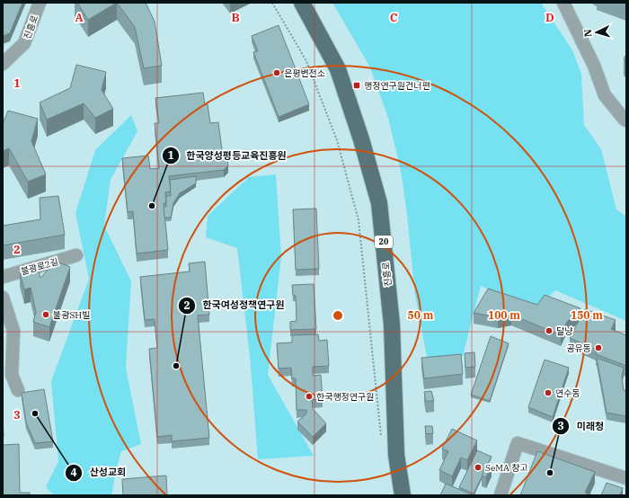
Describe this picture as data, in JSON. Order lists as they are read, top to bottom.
{
  "streets": {
    "main road": ["진흥로", "20"],
    "street": ["불광로2길"]
  },
  "places": {
    "other": [
      "은평변전소",
      "한국양성평등교육진흥원",
      "불광SH빌",
      "달냥",
      "공유동",
      "한국여성정책연구원",
      "연수동",
      "한국행정연구원",
      "산성교회",
      "SeMA 창고",
      "미래청"
    ],
    "transit": ["행정연구원건너편"]
  },
  "north": "left",
  "grid": {
    "columns": [
      "A",
      "B",
      "C",
      "D"
    ],
    "rows": ["1", "2", "3"]
  },
  "rings": ["50 m", "100 m", "150 m"]
}
